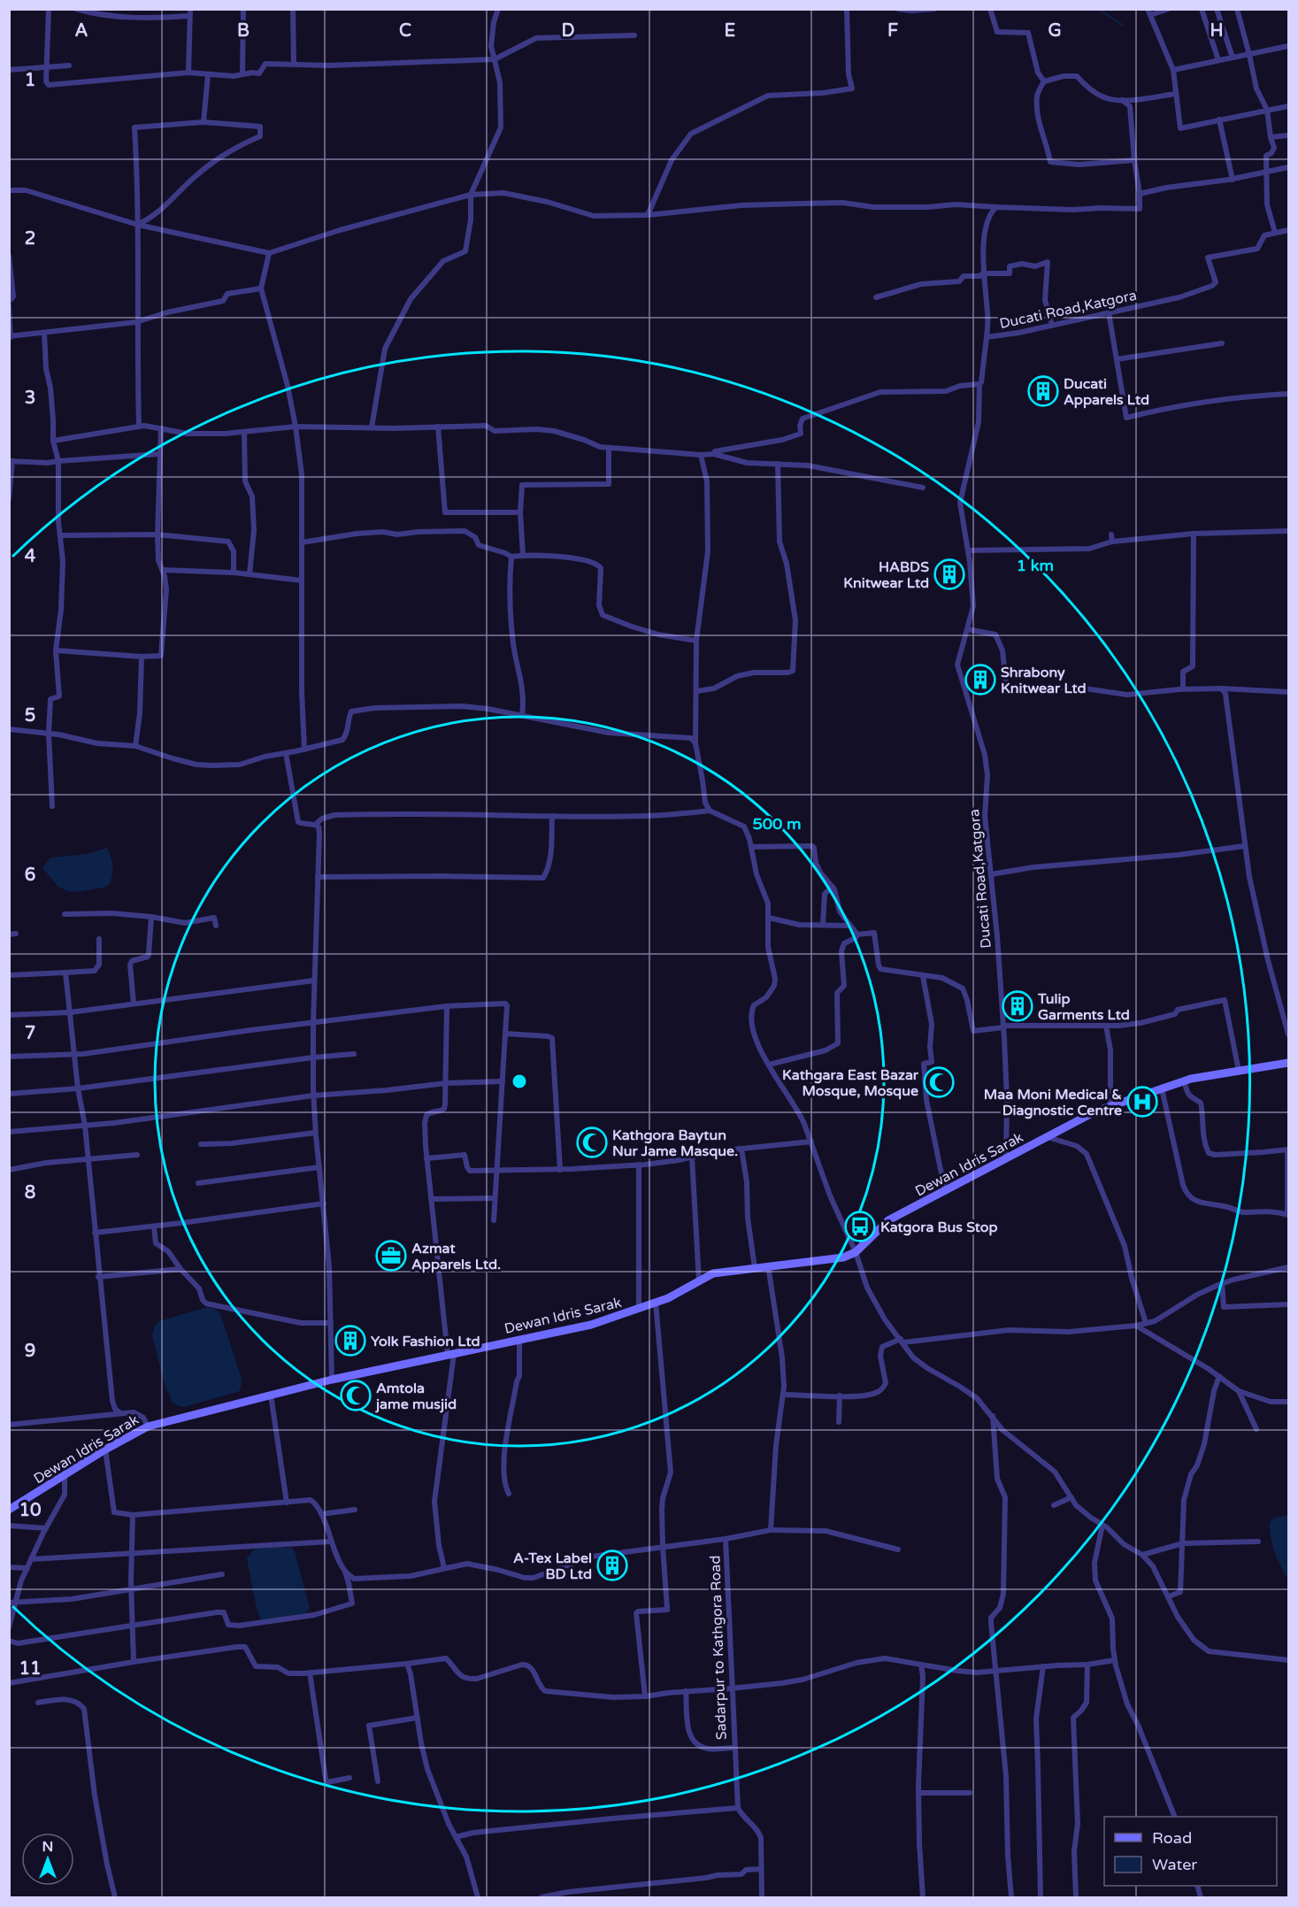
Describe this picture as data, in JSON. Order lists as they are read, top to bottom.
{
  "streets": {
    "main road": ["Dewan Idris Sarak"],
    "street": ["Ducati Road,Katgora", "Sadarpur to Kathgora Road"]
  },
  "crossings": [
    ["Ducati Road,Katgora", "Dewan Idris Sarak"]
  ],
  "places": {
    "building": [
      "Ducati Apparels Ltd",
      "HABDS Knitwear Ltd",
      "Shrabony Knitwear Ltd",
      "Tulip Garments Ltd",
      "Yolk Fashion Ltd",
      "A-Tex Label BD Ltd"
    ],
    "mosque": ["Kathgara East Bazar Mosque, Mosque", "Kathgora Baytun Nur Jame Masque.", "Amtola jame musjid"],
    "hospital": ["Maa Moni Medical & Diagnostic Centre"],
    "bus stop": ["Katgora Bus Stop"],
    "office": ["Azmat Apparels Ltd."]
  },
  "legend": ["Road", "Water"],
  "north": "top",
  "grid": {
    "columns": [
      "A",
      "B",
      "C",
      "D",
      "E",
      "F",
      "G",
      "H"
    ],
    "rows": [
      "1",
      "2",
      "3",
      "4",
      "5",
      "6",
      "7",
      "8",
      "9",
      "10",
      "11"
    ]
  },
  "rings": ["1 km", "500 m"]
}
